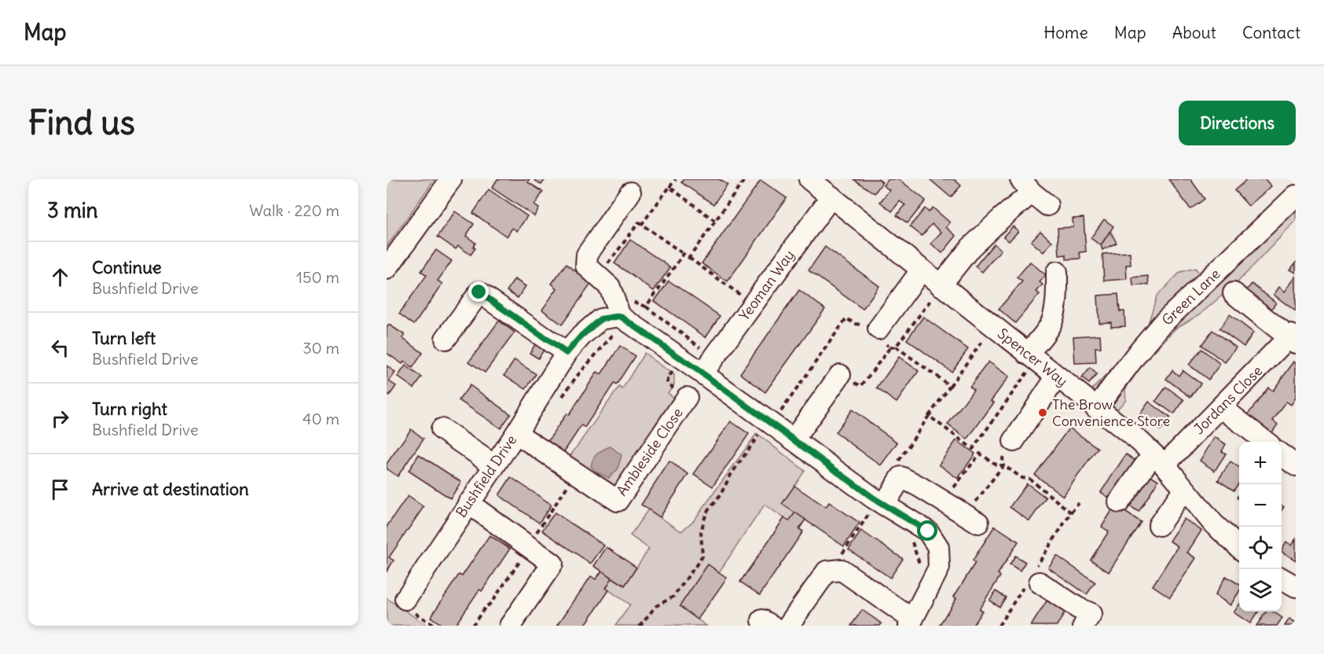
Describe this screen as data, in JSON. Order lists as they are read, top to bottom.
{
  "streets": {
    "street": [
      "Yeoman Way",
      "Green Lane",
      "Spencer Way",
      "Jordans Close",
      "Ambleside Close",
      "Bushfield Drive"
    ]
  },
  "crossings": [
    ["Yeoman Way", "Spencer Way"],
    ["Green Lane", "Spencer Way"],
    ["Spencer Way", "Jordans Close"],
    ["Ambleside Close", "Bushfield Drive"]
  ],
  "places": ["The Brow Convenience Store"],
  "page": {
    "header": "Map",
    "nav": [
      "Home",
      "Map",
      "About",
      "Contact"
    ],
    "buttons": "Directions",
    "title": "Find us",
    "heading": ["3 min", "Walk · 220 m"],
    "list": [
      ["Continue", "Bushfield Drive", "150 m"],
      ["Turn left", "Bushfield Drive", "30 m"],
      ["Turn right", "Bushfield Drive", "40 m"],
      "Arrive at destination"
    ],
    "map_buttons": ["+", "−"]
  }
}
